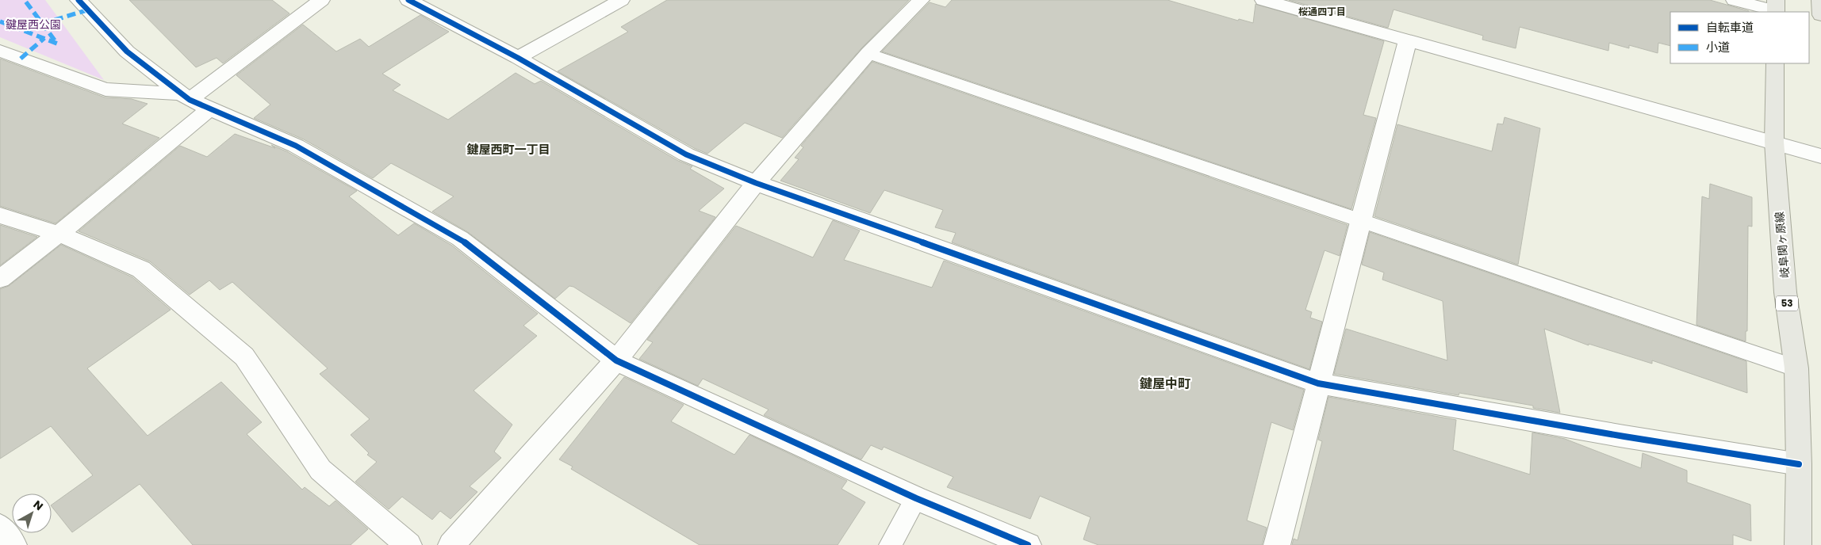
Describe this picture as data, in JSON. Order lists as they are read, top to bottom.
{
  "streets": {
    "main road": ["岐阜関ヶ原線", "53"]
  },
  "districts": ["桜通四丁目", "鍵屋西町一丁目", "鍵屋中町"],
  "parks": ["鍵屋西公園"],
  "legend": ["自転車道", "小道"],
  "north": "top right"
}
